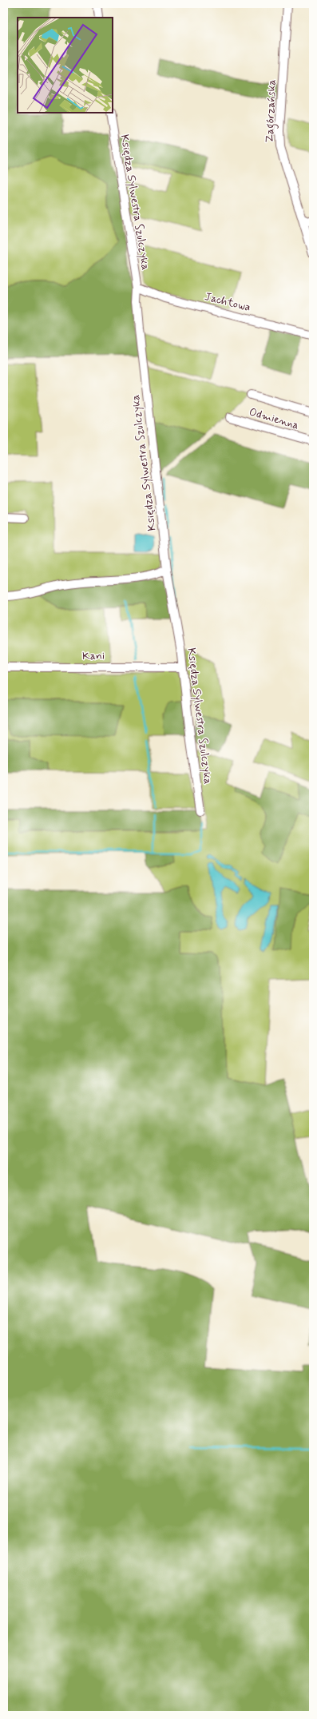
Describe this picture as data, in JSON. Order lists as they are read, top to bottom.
{
  "streets": {
    "street": [
      "Zagórzańska",
      "Księdza Sylwestra Szulczyka",
      "Jachtowa",
      "Odmienna",
      "Kani"
    ]
  },
  "crossings": [
    ["Księdza Sylwestra Szulczyka", "Jachtowa"],
    ["Księdza Sylwestra Szulczyka", "Kani"]
  ]
}
